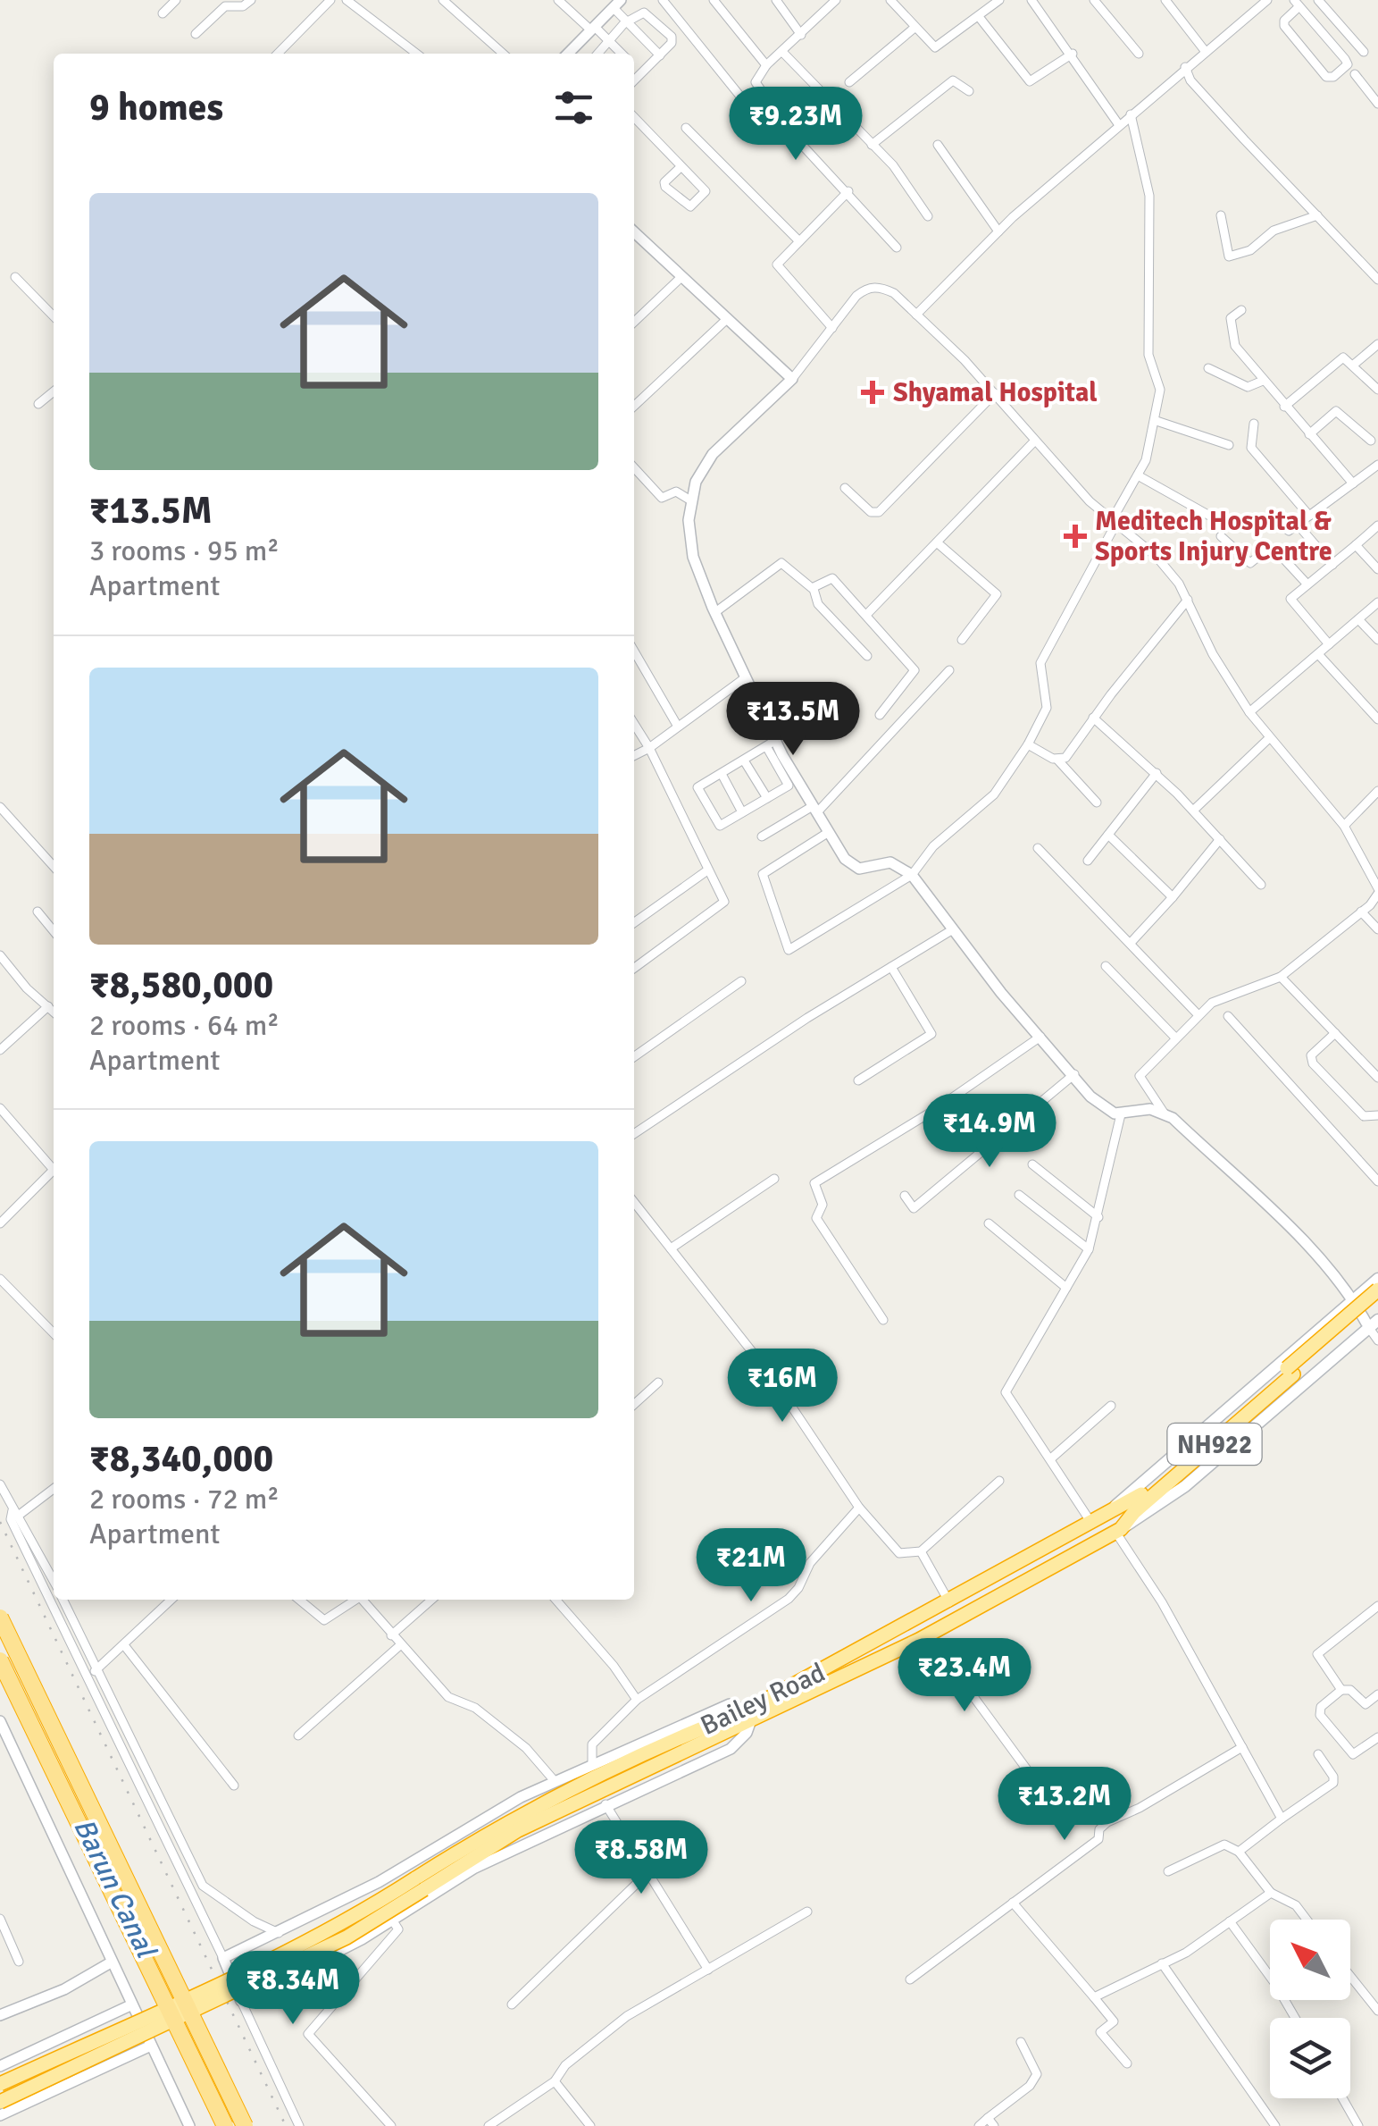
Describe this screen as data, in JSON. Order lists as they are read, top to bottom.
{
  "streets": {
    "highway": ["NH922", "Bailey Road"]
  },
  "crossings": [
    ["NH922", "Bailey Road"]
  ],
  "water": ["Barun Canal"],
  "places": {
    "health": ["Shyamal Hospital", "Meditech Hospital & Sports Injury Centre"]
  },
  "north": "top left",
  "page": {
    "heading": "9 homes",
    "price": [
      "₹9.23M",
      "₹13.5M",
      "₹14.9M",
      "₹16M",
      "₹21M",
      "₹23.4M",
      "₹13.2M",
      "₹8.58M",
      "₹8.34M"
    ],
    "list": [
      {
        "name": "₹13.5M",
        "note": "3 rooms · 95 m² · Apartment"
      },
      {
        "name": "₹8,580,000",
        "note": "2 rooms · 64 m² · Apartment"
      },
      {
        "name": "₹8,340,000",
        "note": "2 rooms · 72 m² · Apartment"
      }
    ]
  }
}
